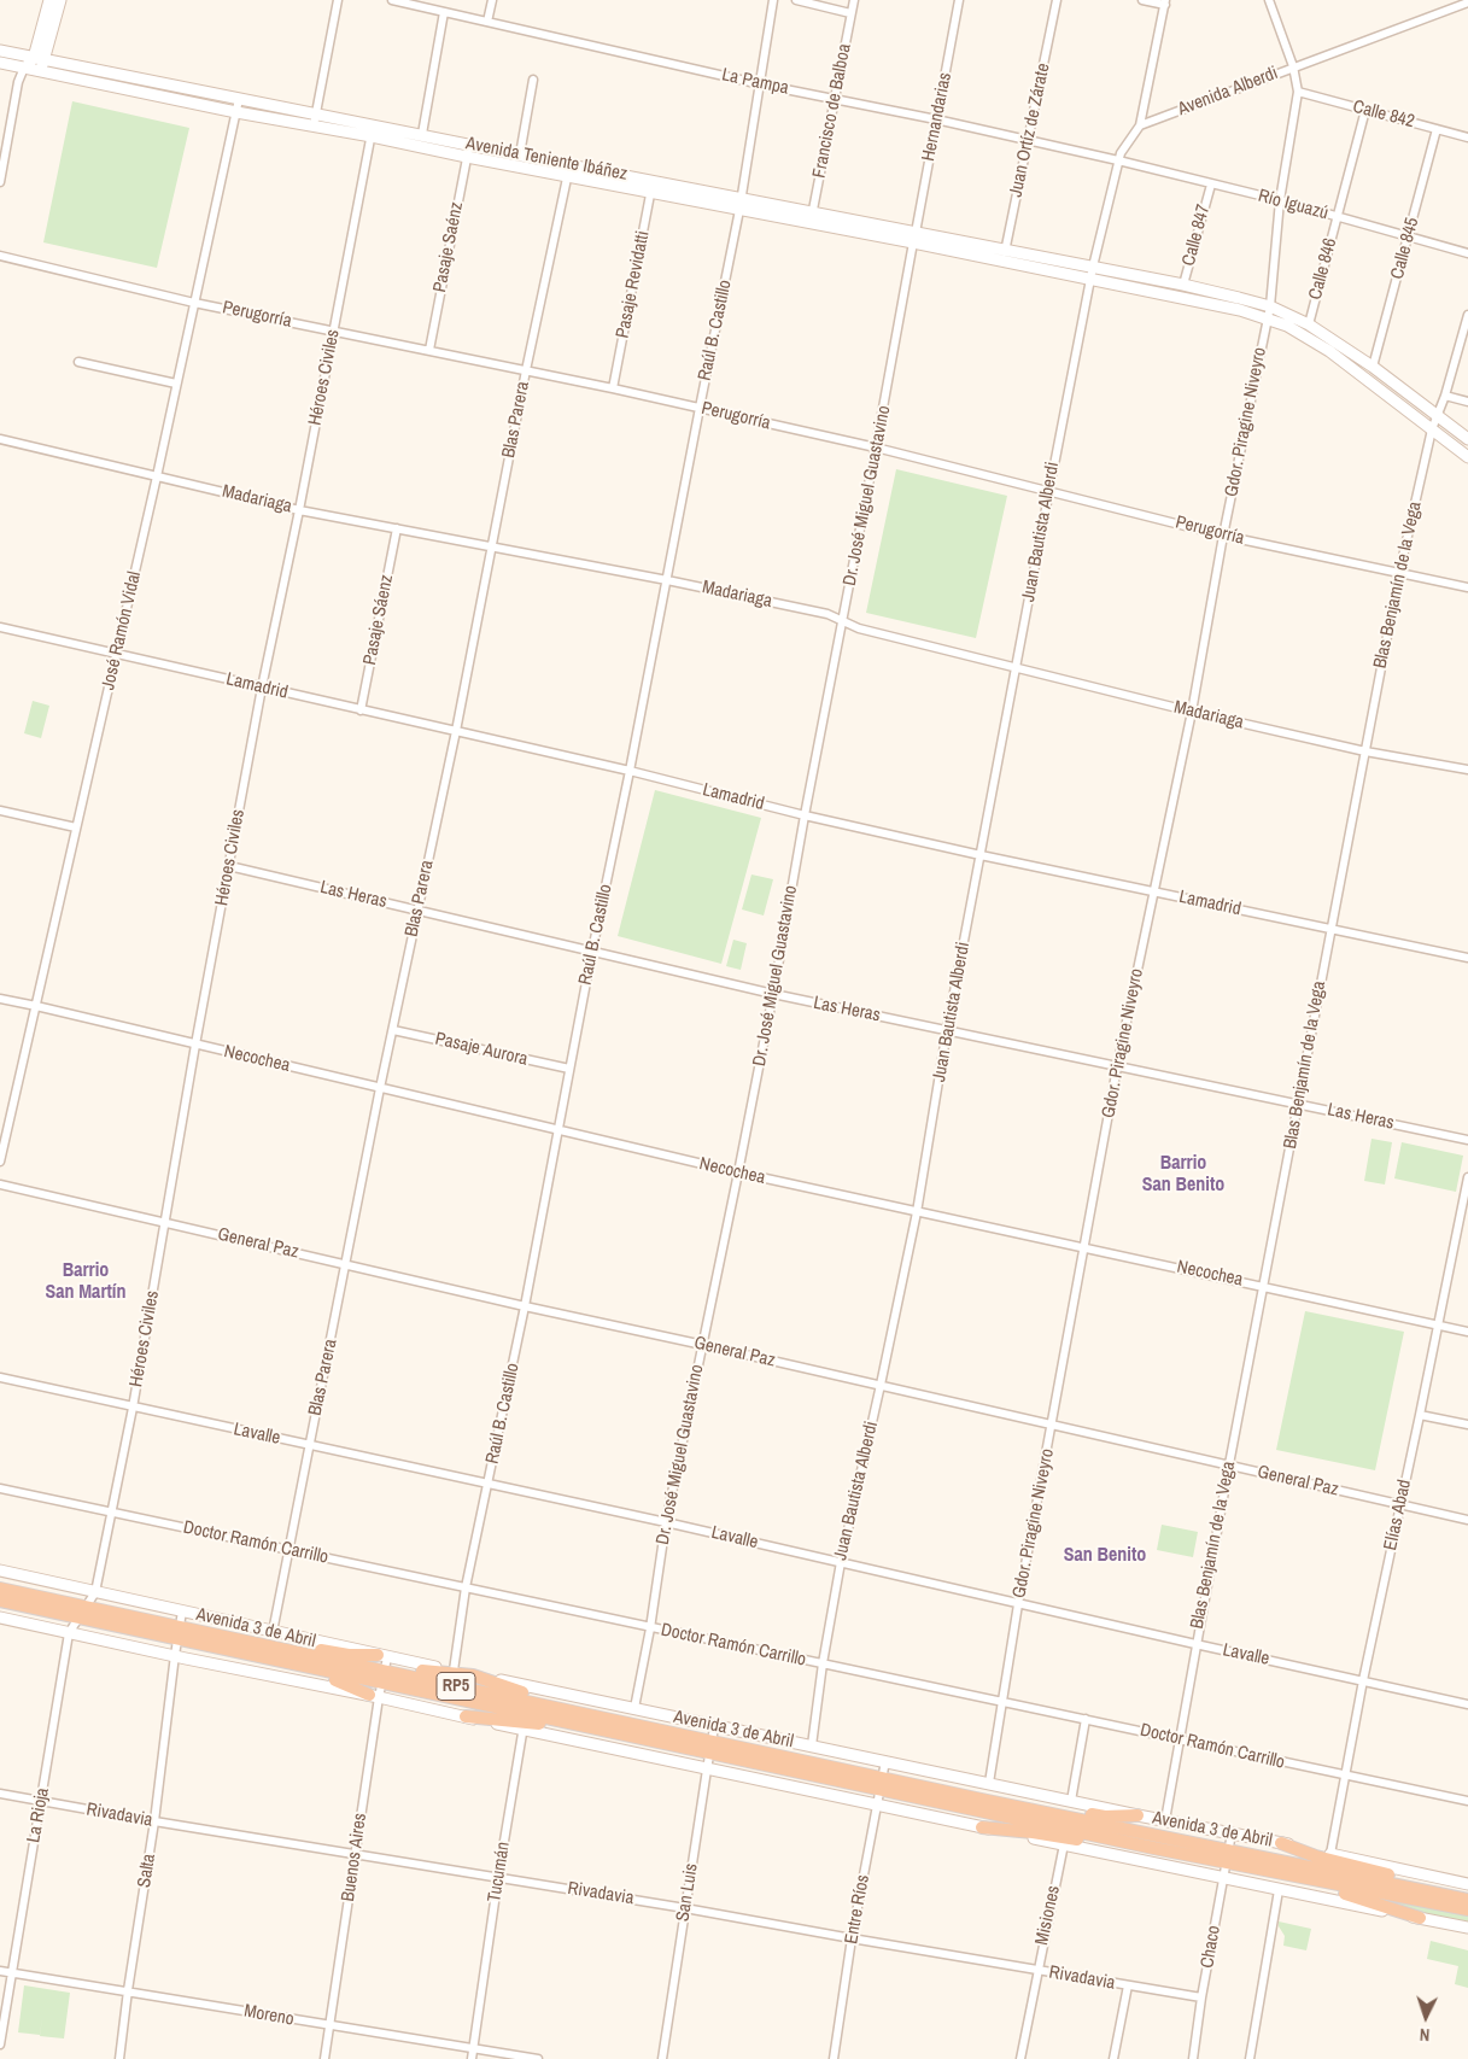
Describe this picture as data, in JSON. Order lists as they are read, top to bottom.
{
  "streets": {
    "highway": ["Avenida 3 de Abril"],
    "main road": ["Avenida Teniente Ibáñez"],
    "street": [
      "La Pampa",
      "Avenida Alberdi",
      "Francisco de Balboa",
      "Calle 842",
      "Hernandarias",
      "Juan Ortíz de Zárate",
      "Río Iguazú",
      "Calle 847",
      "Pasaje Saénz",
      "Calle 845",
      "Calle 846",
      "Pasaje Revidatti",
      "Perugorría",
      "Raúl B. Castillo",
      "Héroes Civiles",
      "Blas Parera",
      "Gdor. Piragine Niveyro",
      "Dr. José Miguel Guastavino",
      "Madariaga",
      "Juan Bautista Alberdi",
      "Blas Benjamín de la Vega",
      "Pasaje Sáenz",
      "José Ramón Vidal",
      "Lamadrid",
      "Las Heras",
      "Pasaje Aurora",
      "Necochea",
      "General Paz",
      "Lavalle",
      "Elías Abad",
      "Doctor Ramón Carrillo",
      "La Rioja",
      "Rivadavia",
      "Buenos Aires",
      "Salta",
      "Tucumán",
      "San Luis",
      "Entre Ríos",
      "Misiones",
      "Chaco",
      "Moreno"
    ]
  },
  "crossings": [
    ["La Pampa", "Francisco de Balboa"],
    ["La Pampa", "Hernandarias"],
    ["La Pampa", "Juan Ortíz de Zárate"],
    ["La Pampa", "Río Iguazú"],
    ["La Pampa", "Raúl B. Castillo"],
    ["Francisco de Balboa", "Avenida Teniente Ibáñez"],
    ["Calle 842", "Calle 845"],
    ["Calle 842", "Calle 846"],
    ["Calle 842", "Gdor. Piragine Niveyro"],
    ["Hernandarias", "Avenida Teniente Ibáñez"],
    ["Hernandarias", "Dr. José Miguel Guastavino"],
    ["Juan Ortíz de Zárate", "Avenida Teniente Ibáñez"],
    ["Avenida Teniente Ibáñez", "Pasaje Saénz"],
    ["Avenida Teniente Ibáñez", "Pasaje Revidatti"],
    ["Avenida Teniente Ibáñez", "Raúl B. Castillo"],
    ["Avenida Teniente Ibáñez", "Héroes Civiles"],
    ["Avenida Teniente Ibáñez", "Blas Parera"],
    ["Avenida Teniente Ibáñez", "Dr. José Miguel Guastavino"],
    ["Avenida Teniente Ibáñez", "Juan Bautista Alberdi"],
    ["Avenida Teniente Ibáñez", "José Ramón Vidal"],
    ["Río Iguazú", "Calle 847"],
    ["Río Iguazú", "Calle 845"],
    ["Río Iguazú", "Calle 846"],
    ["Río Iguazú", "Gdor. Piragine Niveyro"],
    ["Pasaje Saénz", "Perugorría"],
    ["Pasaje Revidatti", "Perugorría"],
    ["Perugorría", "Raúl B. Castillo"],
    ["Perugorría", "Héroes Civiles"],
    ["Perugorría", "Blas Parera"],
    ["Perugorría", "Gdor. Piragine Niveyro"],
    ["Perugorría", "Dr. José Miguel Guastavino"],
    ["Perugorría", "Juan Bautista Alberdi"],
    ["Perugorría", "Blas Benjamín de la Vega"],
    ["Perugorría", "José Ramón Vidal"],
    ["Raúl B. Castillo", "Madariaga"],
    ["Raúl B. Castillo", "Lamadrid"],
    ["Raúl B. Castillo", "Las Heras"],
    ["Raúl B. Castillo", "Pasaje Aurora"],
    ["Raúl B. Castillo", "Necochea"],
    ["Raúl B. Castillo", "General Paz"],
    ["Raúl B. Castillo", "Lavalle"],
    ["Raúl B. Castillo", "Doctor Ramón Carrillo"],
    ["Raúl B. Castillo", "Avenida 3 de Abril"],
    ["Héroes Civiles", "Madariaga"],
    ["Héroes Civiles", "Lamadrid"],
    ["Héroes Civiles", "Las Heras"],
    ["Héroes Civiles", "Necochea"],
    ["Héroes Civiles", "General Paz"],
    ["Héroes Civiles", "Lavalle"],
    ["Héroes Civiles", "Doctor Ramón Carrillo"],
    ["Héroes Civiles", "Avenida 3 de Abril"],
    ["Héroes Civiles", "La Rioja"],
    ["Blas Parera", "Madariaga"],
    ["Blas Parera", "Lamadrid"],
    ["Blas Parera", "Las Heras"],
    ["Blas Parera", "Pasaje Aurora"],
    ["Blas Parera", "Necochea"],
    ["Blas Parera", "General Paz"],
    ["Blas Parera", "Lavalle"],
    ["Blas Parera", "Doctor Ramón Carrillo"],
    ["Blas Parera", "Avenida 3 de Abril"],
    ["Gdor. Piragine Niveyro", "Madariaga"],
    ["Gdor. Piragine Niveyro", "Lamadrid"],
    ["Gdor. Piragine Niveyro", "Las Heras"],
    ["Gdor. Piragine Niveyro", "Necochea"],
    ["Gdor. Piragine Niveyro", "General Paz"],
    ["Gdor. Piragine Niveyro", "Lavalle"],
    ["Gdor. Piragine Niveyro", "Doctor Ramón Carrillo"],
    ["Gdor. Piragine Niveyro", "Avenida 3 de Abril"],
    ["Dr. José Miguel Guastavino", "Madariaga"],
    ["Dr. José Miguel Guastavino", "Lamadrid"],
    ["Dr. José Miguel Guastavino", "Las Heras"],
    ["Dr. José Miguel Guastavino", "Necochea"],
    ["Dr. José Miguel Guastavino", "General Paz"],
    ["Dr. José Miguel Guastavino", "Lavalle"],
    ["Dr. José Miguel Guastavino", "Doctor Ramón Carrillo"],
    ["Dr. José Miguel Guastavino", "Avenida 3 de Abril"],
    ["Madariaga", "Juan Bautista Alberdi"],
    ["Madariaga", "Blas Benjamín de la Vega"],
    ["Madariaga", "Pasaje Sáenz"],
    ["Madariaga", "José Ramón Vidal"],
    ["Juan Bautista Alberdi", "Lamadrid"],
    ["Juan Bautista Alberdi", "Las Heras"],
    ["Juan Bautista Alberdi", "Necochea"],
    ["Juan Bautista Alberdi", "General Paz"],
    ["Juan Bautista Alberdi", "Lavalle"],
    ["Juan Bautista Alberdi", "Doctor Ramón Carrillo"],
    ["Juan Bautista Alberdi", "Avenida 3 de Abril"],
    ["Blas Benjamín de la Vega", "Lamadrid"],
    ["Blas Benjamín de la Vega", "Las Heras"],
    ["Blas Benjamín de la Vega", "Necochea"],
    ["Blas Benjamín de la Vega", "General Paz"],
    ["Blas Benjamín de la Vega", "Lavalle"],
    ["Blas Benjamín de la Vega", "Doctor Ramón Carrillo"],
    ["Blas Benjamín de la Vega", "Avenida 3 de Abril"],
    ["Pasaje Sáenz", "Lamadrid"],
    ["José Ramón Vidal", "Lamadrid"],
    ["José Ramón Vidal", "Necochea"],
    ["Necochea", "Elías Abad"],
    ["General Paz", "Elías Abad"],
    ["Lavalle", "Elías Abad"],
    ["Elías Abad", "Doctor Ramón Carrillo"],
    ["Elías Abad", "Avenida 3 de Abril"],
    ["Avenida 3 de Abril", "La Rioja"],
    ["Avenida 3 de Abril", "Buenos Aires"],
    ["Avenida 3 de Abril", "Salta"],
    ["Avenida 3 de Abril", "Tucumán"],
    ["Avenida 3 de Abril", "San Luis"],
    ["Avenida 3 de Abril", "Entre Ríos"],
    ["Avenida 3 de Abril", "Misiones"],
    ["Avenida 3 de Abril", "Chaco"],
    ["La Rioja", "Rivadavia"],
    ["La Rioja", "Moreno"],
    ["Rivadavia", "Buenos Aires"],
    ["Rivadavia", "Salta"],
    ["Rivadavia", "Tucumán"],
    ["Rivadavia", "San Luis"],
    ["Rivadavia", "Entre Ríos"],
    ["Rivadavia", "Misiones"],
    ["Rivadavia", "Chaco"],
    ["Buenos Aires", "Moreno"],
    ["Salta", "Moreno"],
    ["Tucumán", "Moreno"]
  ],
  "districts": ["Barrio San Benito", "Barrio San Martín", "San Benito"],
  "north": "bottom"
}
